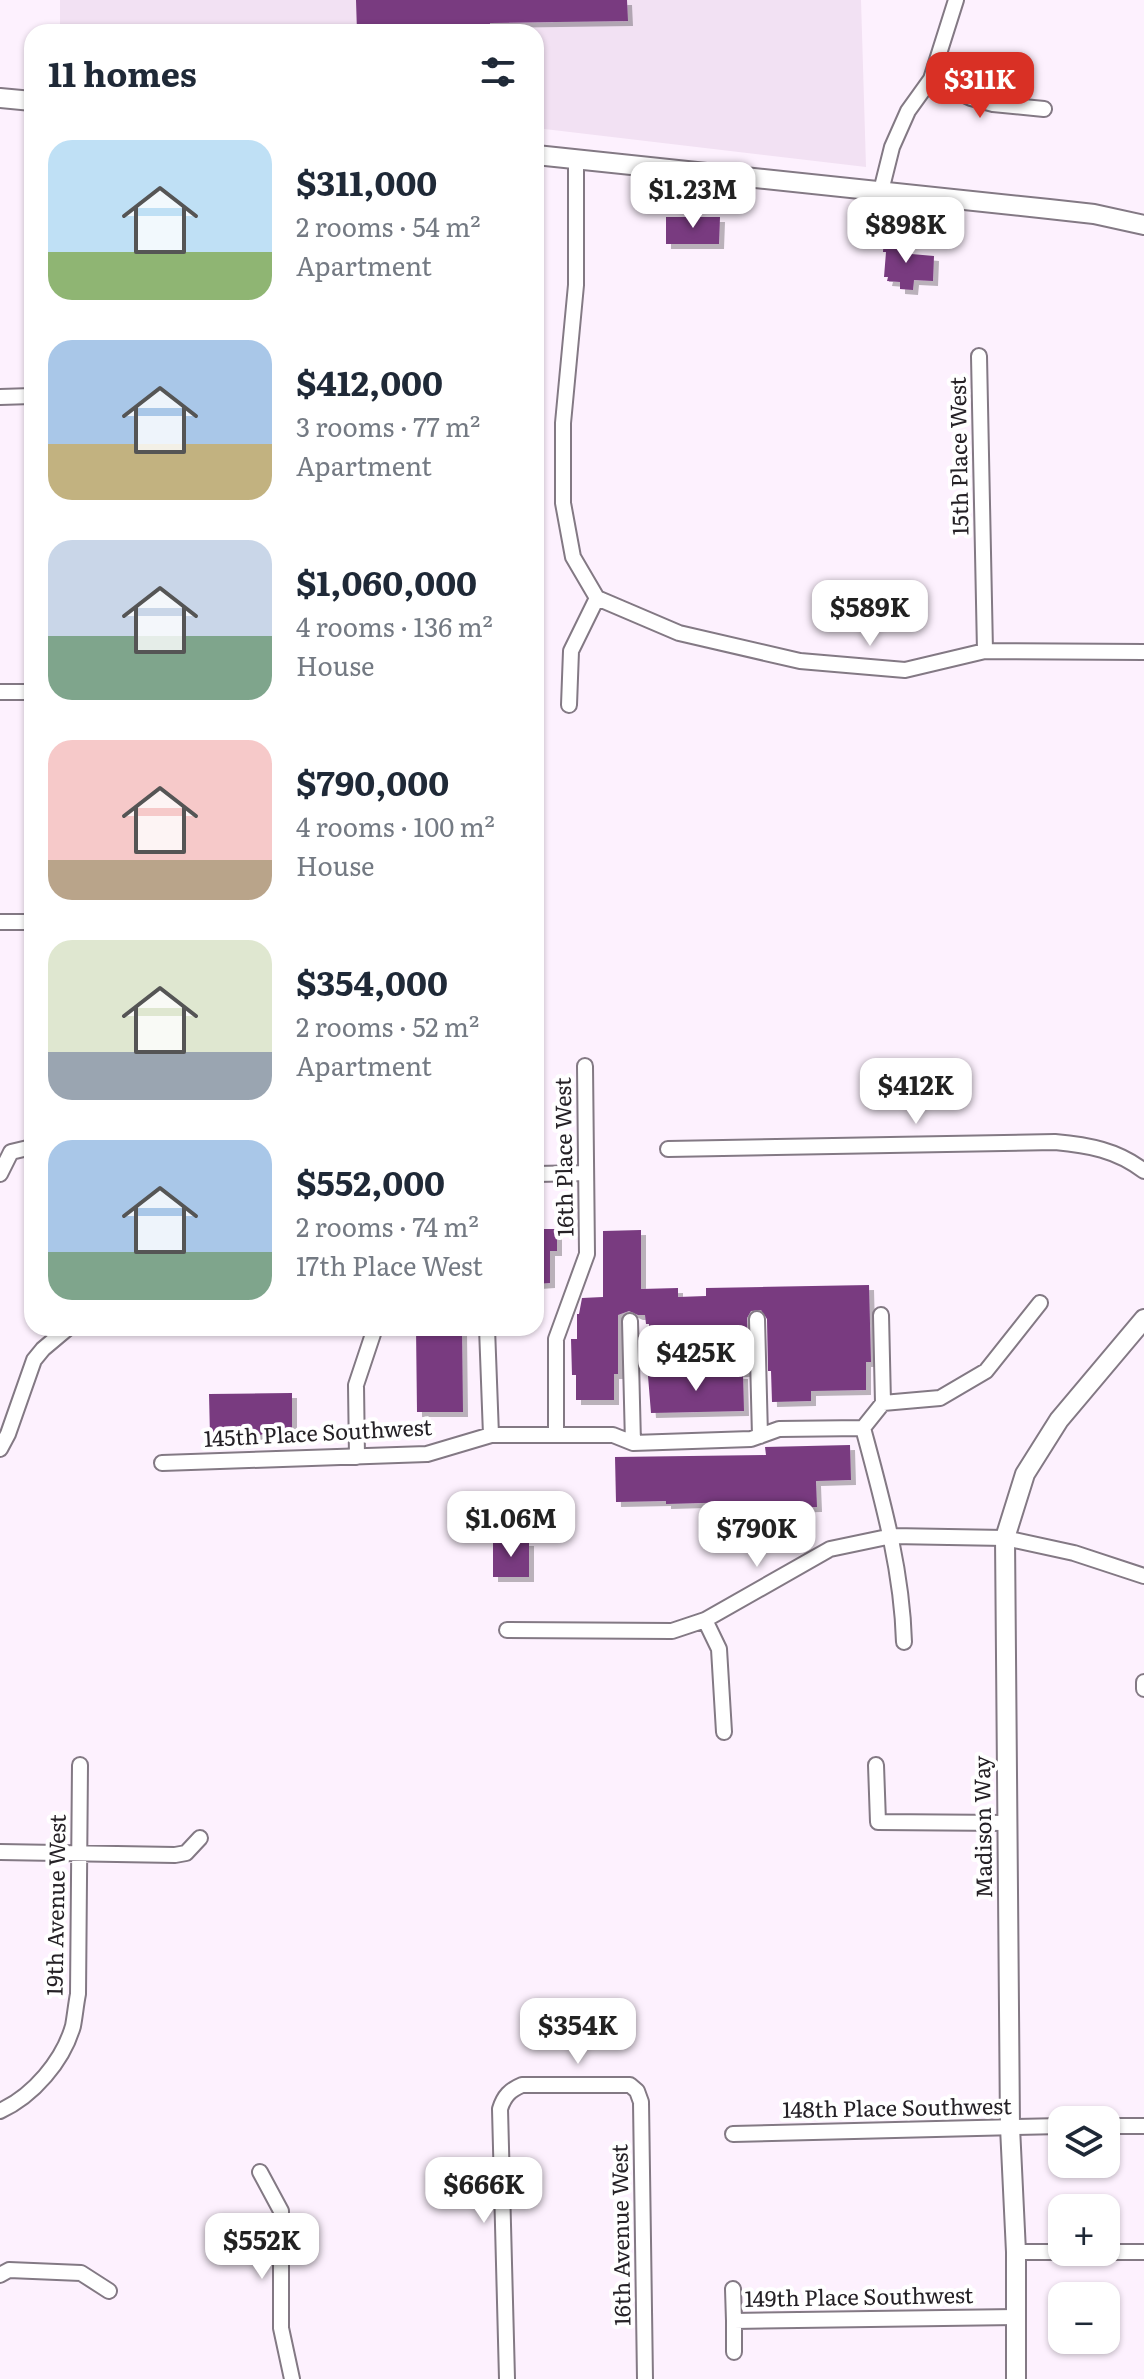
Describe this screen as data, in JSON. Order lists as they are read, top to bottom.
{
  "streets": {
    "street": [
      "15th Place West",
      "16th Place West",
      "145th Place Southwest",
      "Madison Way",
      "19th Avenue West",
      "148th Place Southwest",
      "16th Avenue West",
      "149th Place Southwest"
    ]
  },
  "crossings": [
    ["16th Place West", "145th Place Southwest"],
    ["Madison Way", "148th Place Southwest"],
    ["Madison Way", "149th Place Southwest"]
  ],
  "page": {
    "heading": "11 homes",
    "price": [
      "$311K",
      "$1.23M",
      "$898K",
      "$589K",
      "$412K",
      "$425K",
      "$1.06M",
      "$790K",
      "$354K",
      "$666K",
      "$552K"
    ],
    "list": [
      {
        "name": "$311,000",
        "note": "2 rooms · 54 m² · Apartment"
      },
      {
        "name": "$412,000",
        "note": "3 rooms · 77 m² · Apartment"
      },
      {
        "name": "$1,060,000",
        "note": "4 rooms · 136 m² · House"
      },
      {
        "name": "$790,000",
        "note": "4 rooms · 100 m² · House"
      },
      {
        "name": "$354,000",
        "note": "2 rooms · 52 m² · Apartment"
      },
      {
        "name": "$552,000",
        "note": "2 rooms · 74 m² · 17th Place West"
      }
    ],
    "map_buttons": ["+", "−"]
  }
}
